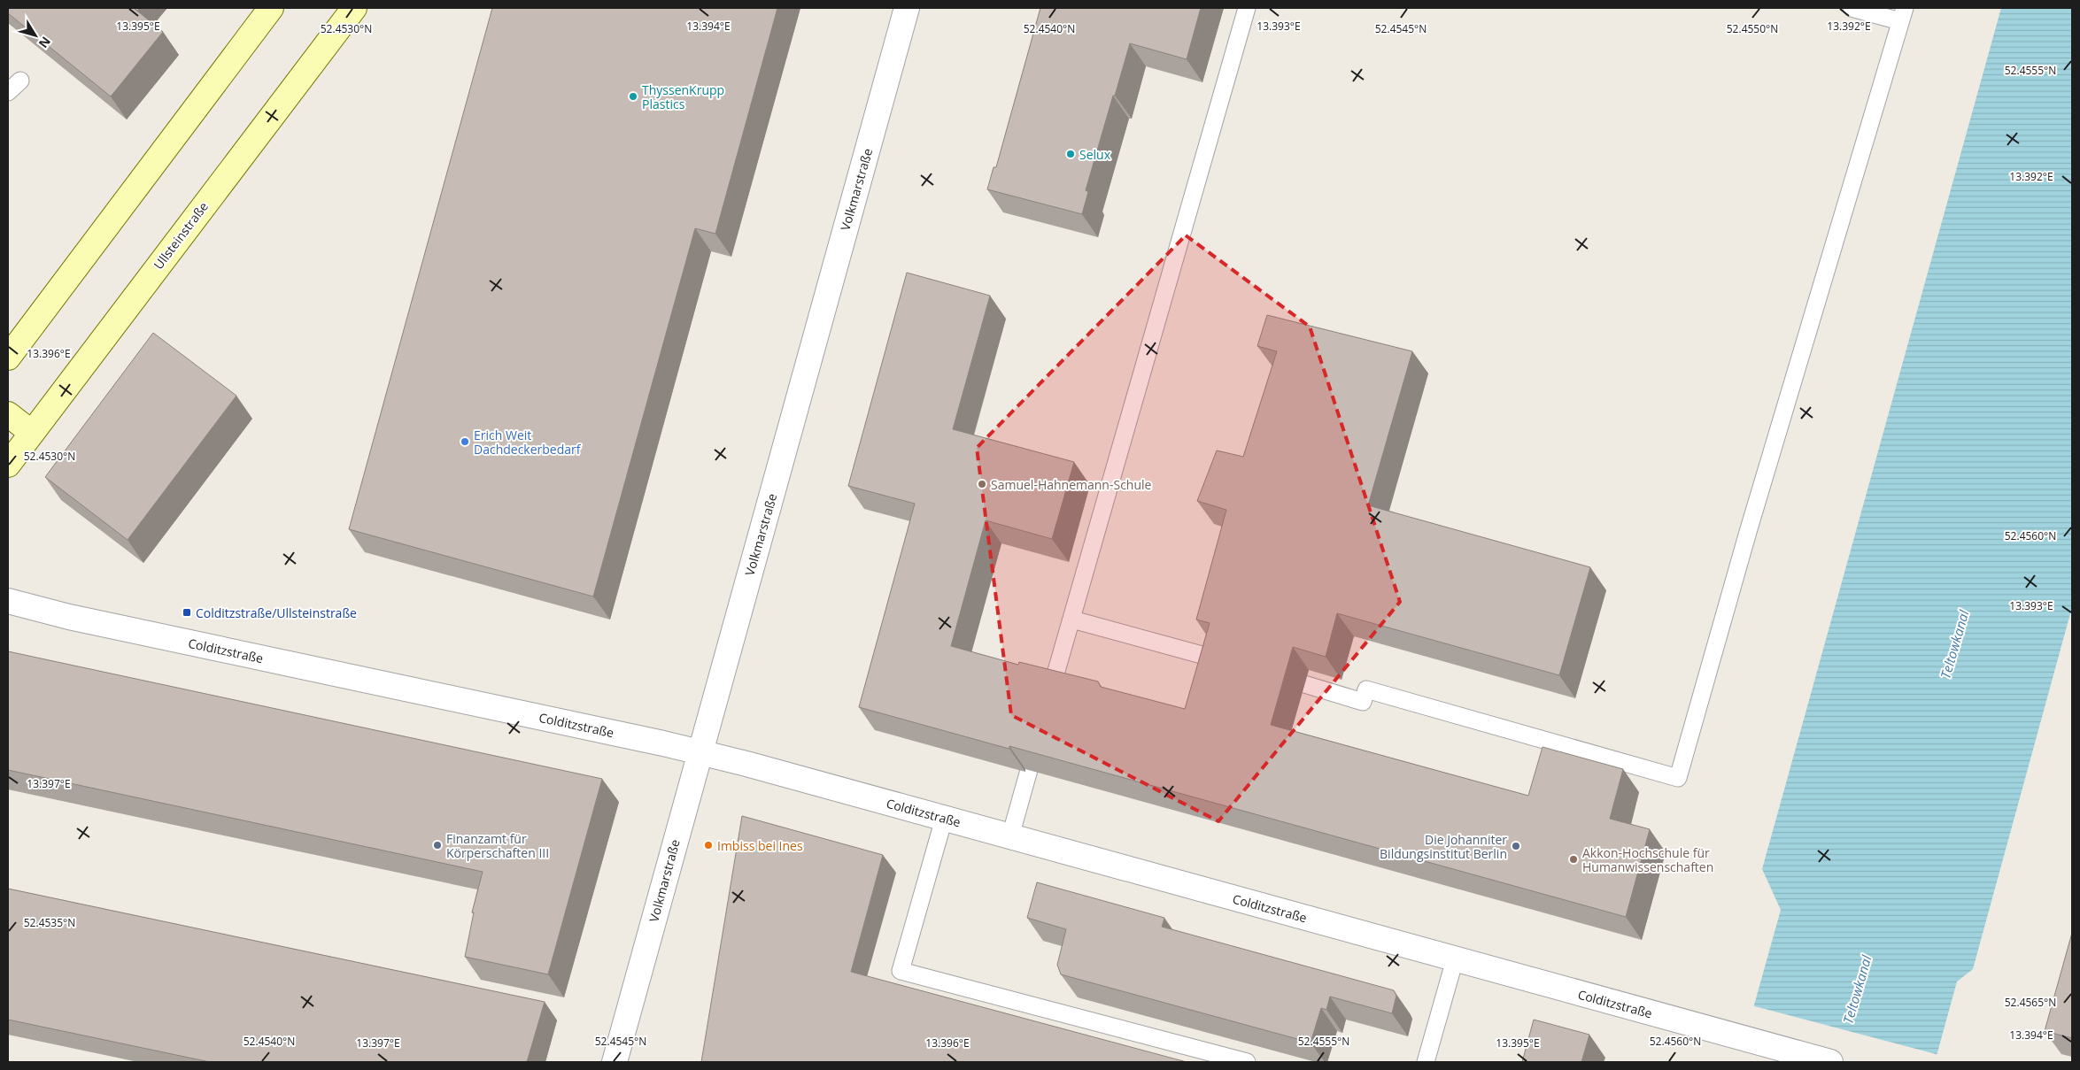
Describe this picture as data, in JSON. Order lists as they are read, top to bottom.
{
  "streets": {
    "street": ["Volkmarstraße", "Ullsteinstraße", "Colditzstraße"]
  },
  "crossings": [
    ["Volkmarstraße", "Colditzstraße"]
  ],
  "water": ["Teltowkanal"],
  "places": {
    "other": [
      "ThyssenKrupp Plastics",
      "Selux",
      "Erich Weit Dachdeckerbedarf",
      "Samuel-Hahnemann-Schule",
      "Finanzamt für Körperschaften III",
      "Imbiss bei Ines",
      "Die Johanniter Bildungsinstitut Berlin",
      "Akkon-Hochschule für Humanwissenschaften"
    ],
    "transit": ["Colditzstraße/Ullsteinstraße"]
  },
  "north": "bottom right",
  "coordinates": [
    "13.393°E",
    "13.392°E",
    "13.395°E",
    "13.394°E",
    "52.4530°N",
    "52.4540°N",
    "52.4545°N",
    "52.4550°N",
    "52.4555°N",
    "13.396°E",
    "52.4560°N",
    "13.397°E",
    "52.4535°N",
    "52.4565°N"
  ]
}
